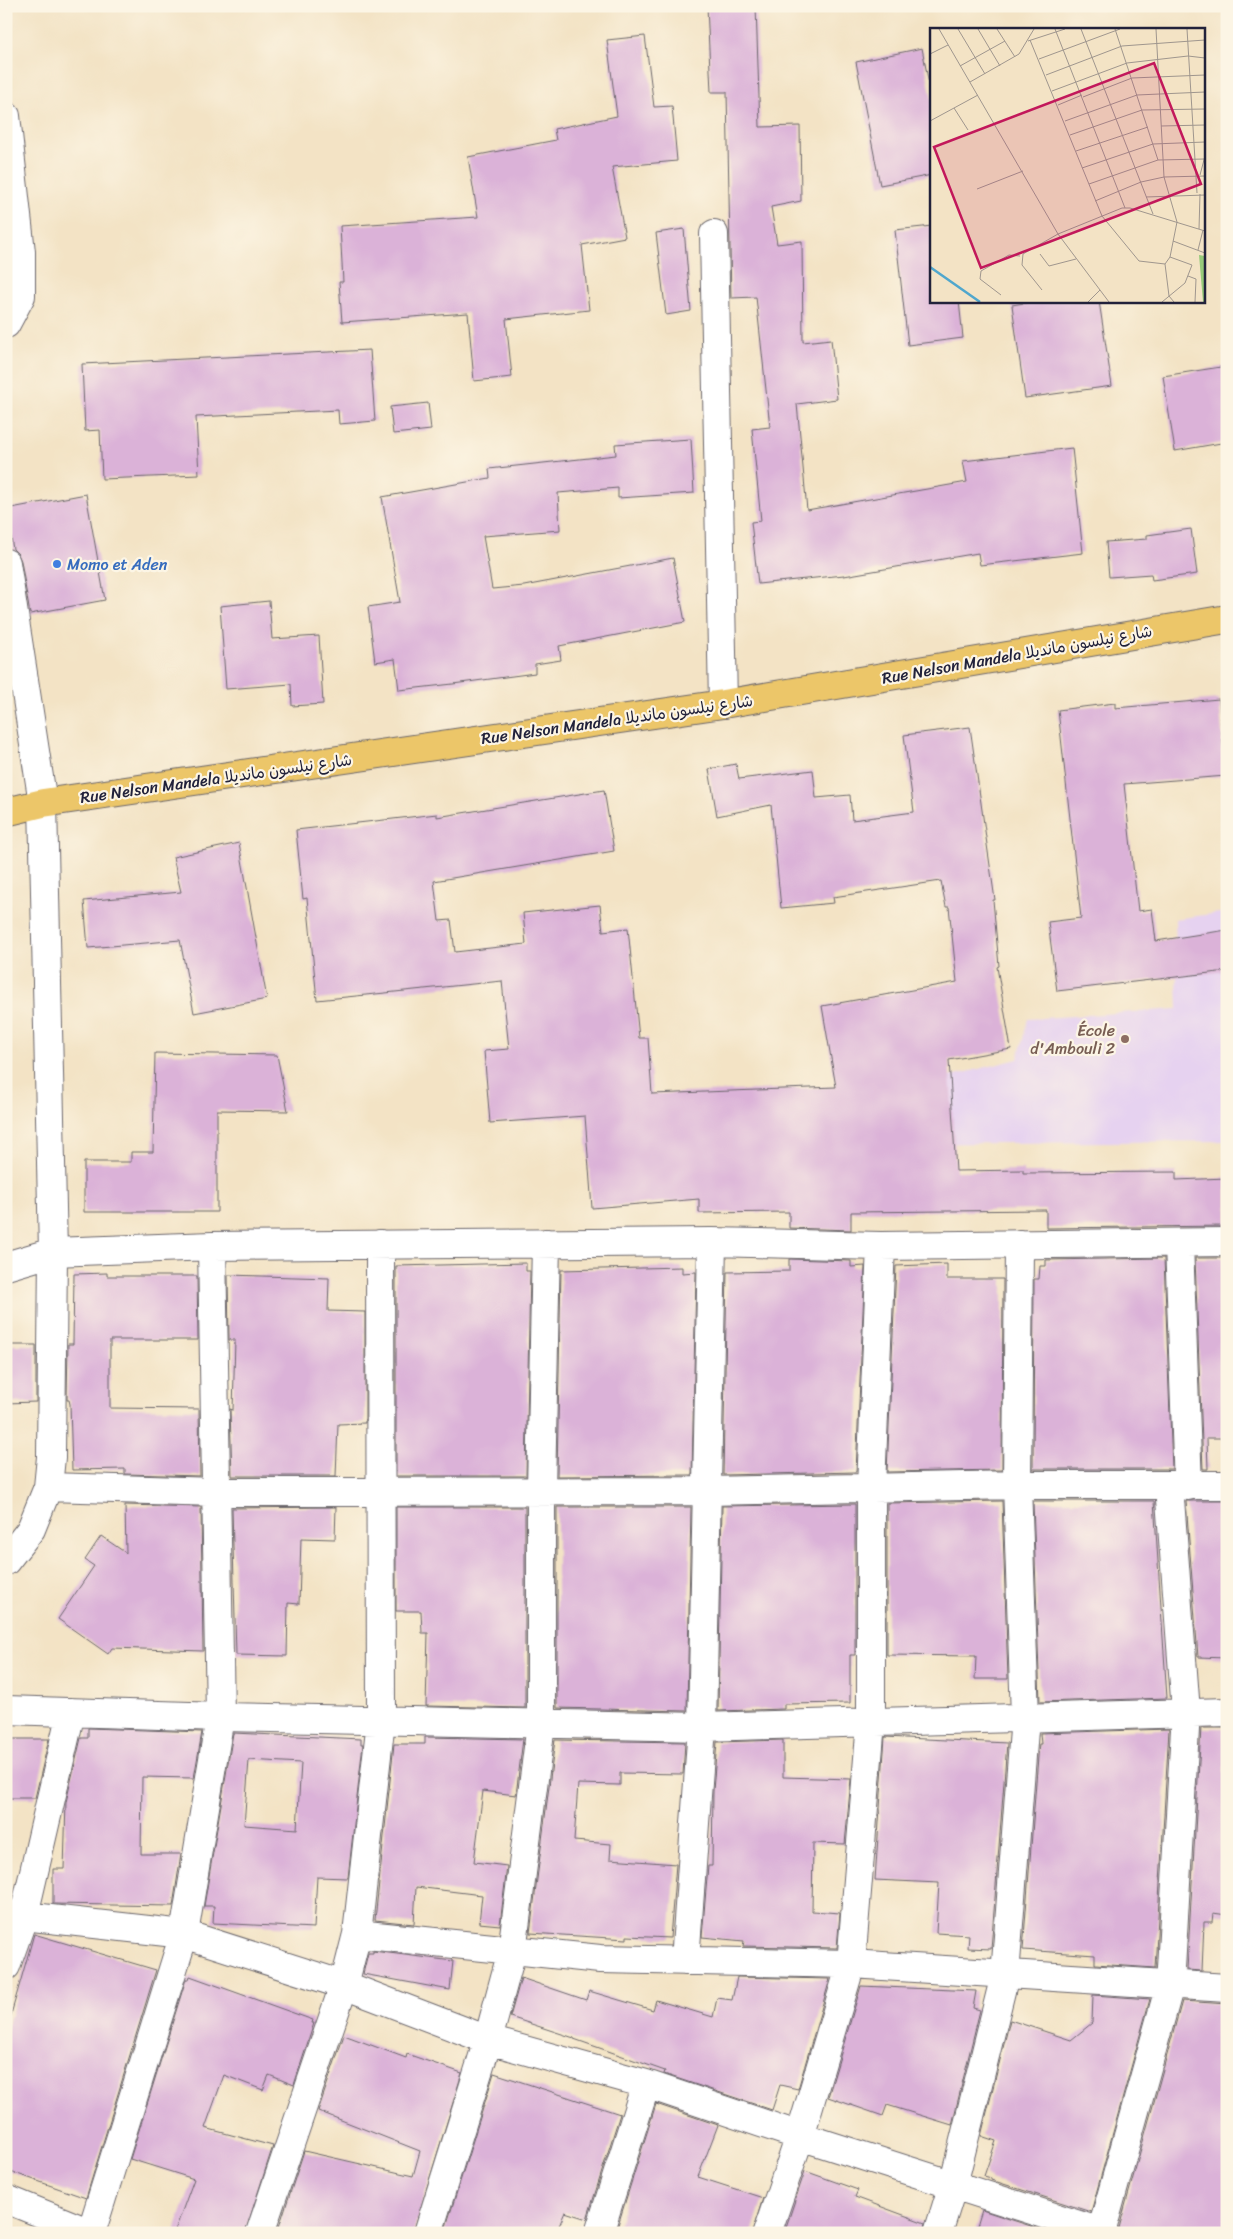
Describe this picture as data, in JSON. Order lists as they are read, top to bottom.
{
  "streets": {
    "main road": ["Rue Nelson Mandela شارع نيلسون مانديلا"]
  },
  "places": ["Momo et Aden", "École d'Ambouli 2"]
}
